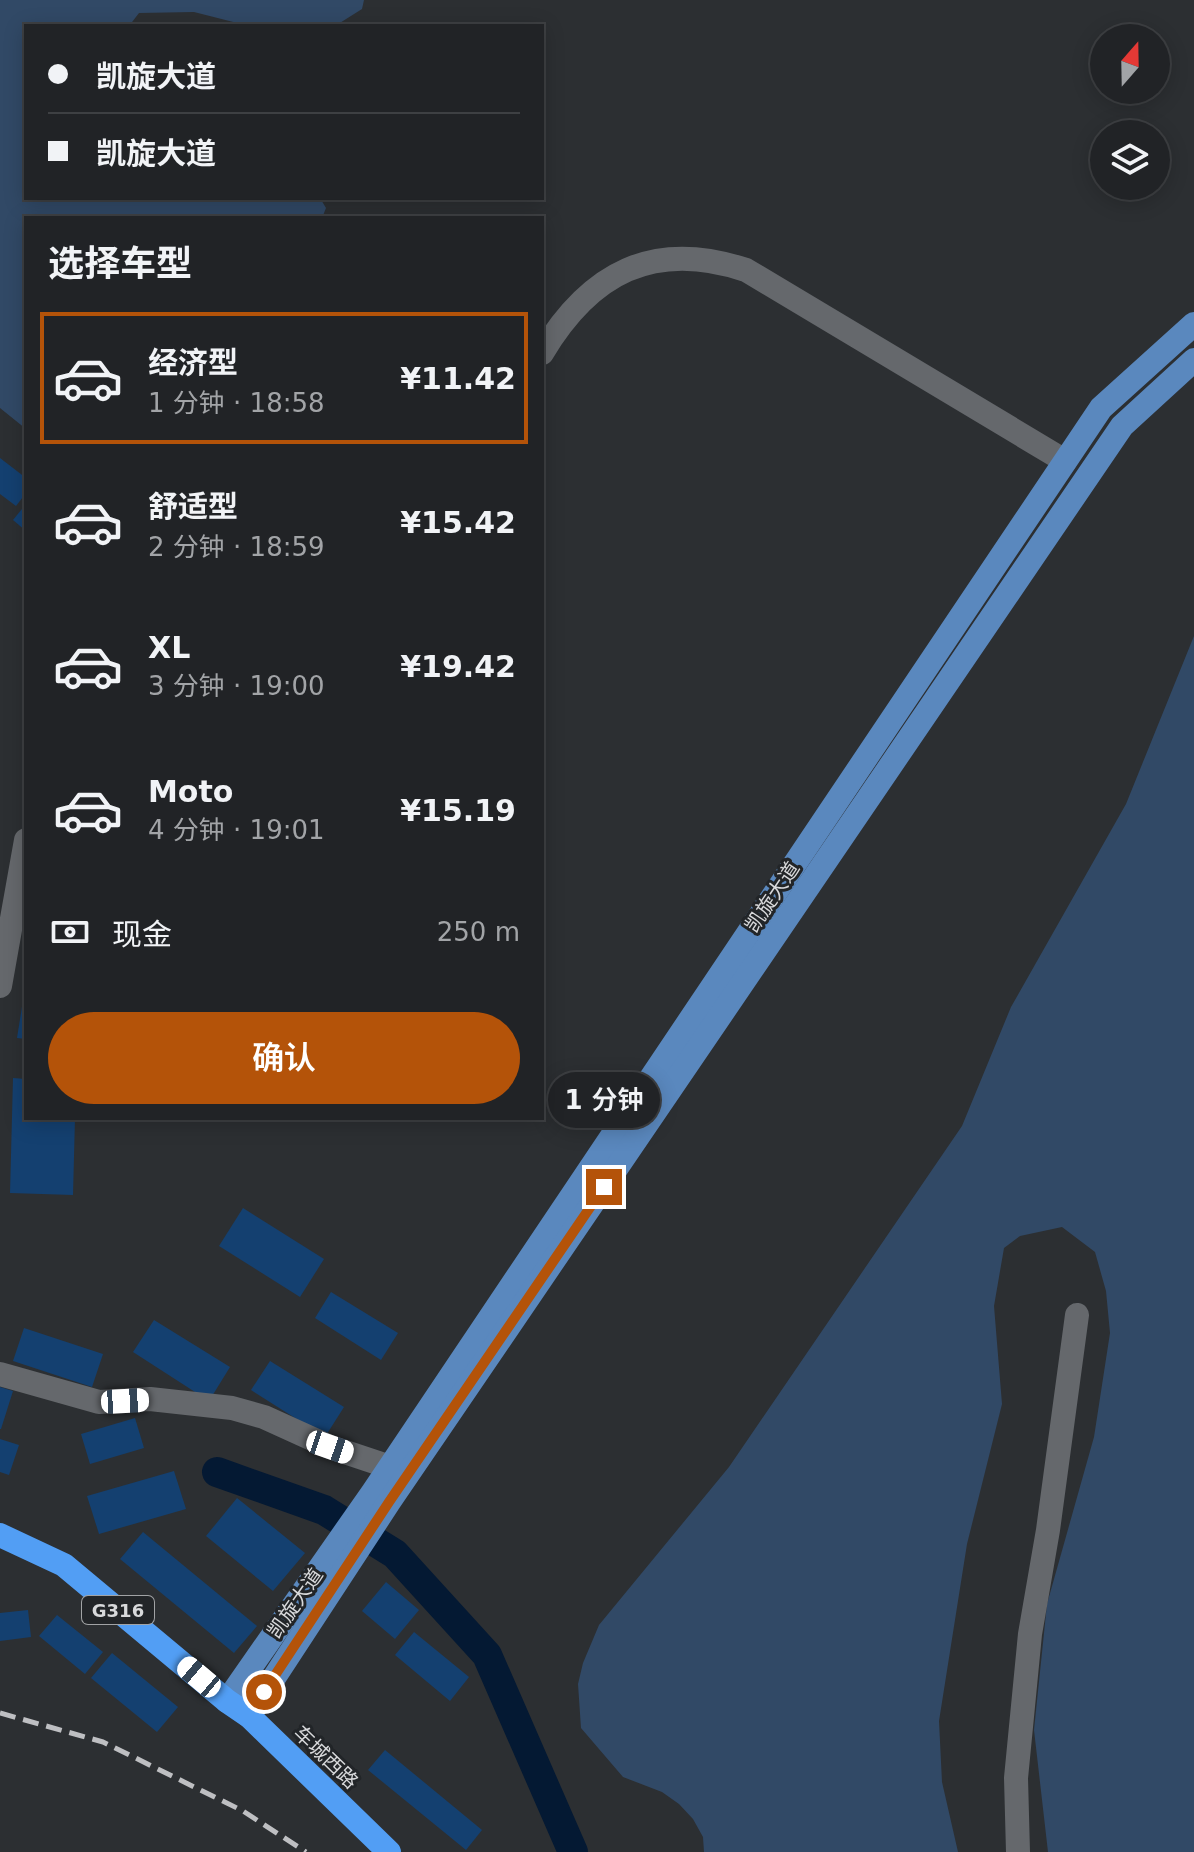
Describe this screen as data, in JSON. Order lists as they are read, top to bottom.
{
  "streets": {
    "highway": ["G316", "车城西路"],
    "main road": ["凯旋大道"]
  },
  "crossings": [
    ["凯旋大道", "G316"],
    ["凯旋大道", "车城西路"],
    ["G316", "车城西路"]
  ],
  "north": "top",
  "page": {
    "banner": ["凯旋大道", "凯旋大道"],
    "heading": "选择车型",
    "list": [
      {
        "name": "经济型",
        "note": "1 分钟 · 18:58",
        "value": "¥11.42"
      },
      {
        "name": "舒适型",
        "note": "2 分钟 · 18:59",
        "value": "¥15.42"
      },
      {
        "name": "XL",
        "note": "3 分钟 · 19:00",
        "value": "¥19.42"
      },
      {
        "name": "Moto",
        "note": "4 分钟 · 19:01",
        "value": "¥15.19"
      }
    ],
    "pay": ["现金", "250 m"],
    "buttons": "确认",
    "bubble": "1 分钟"
  }
}
